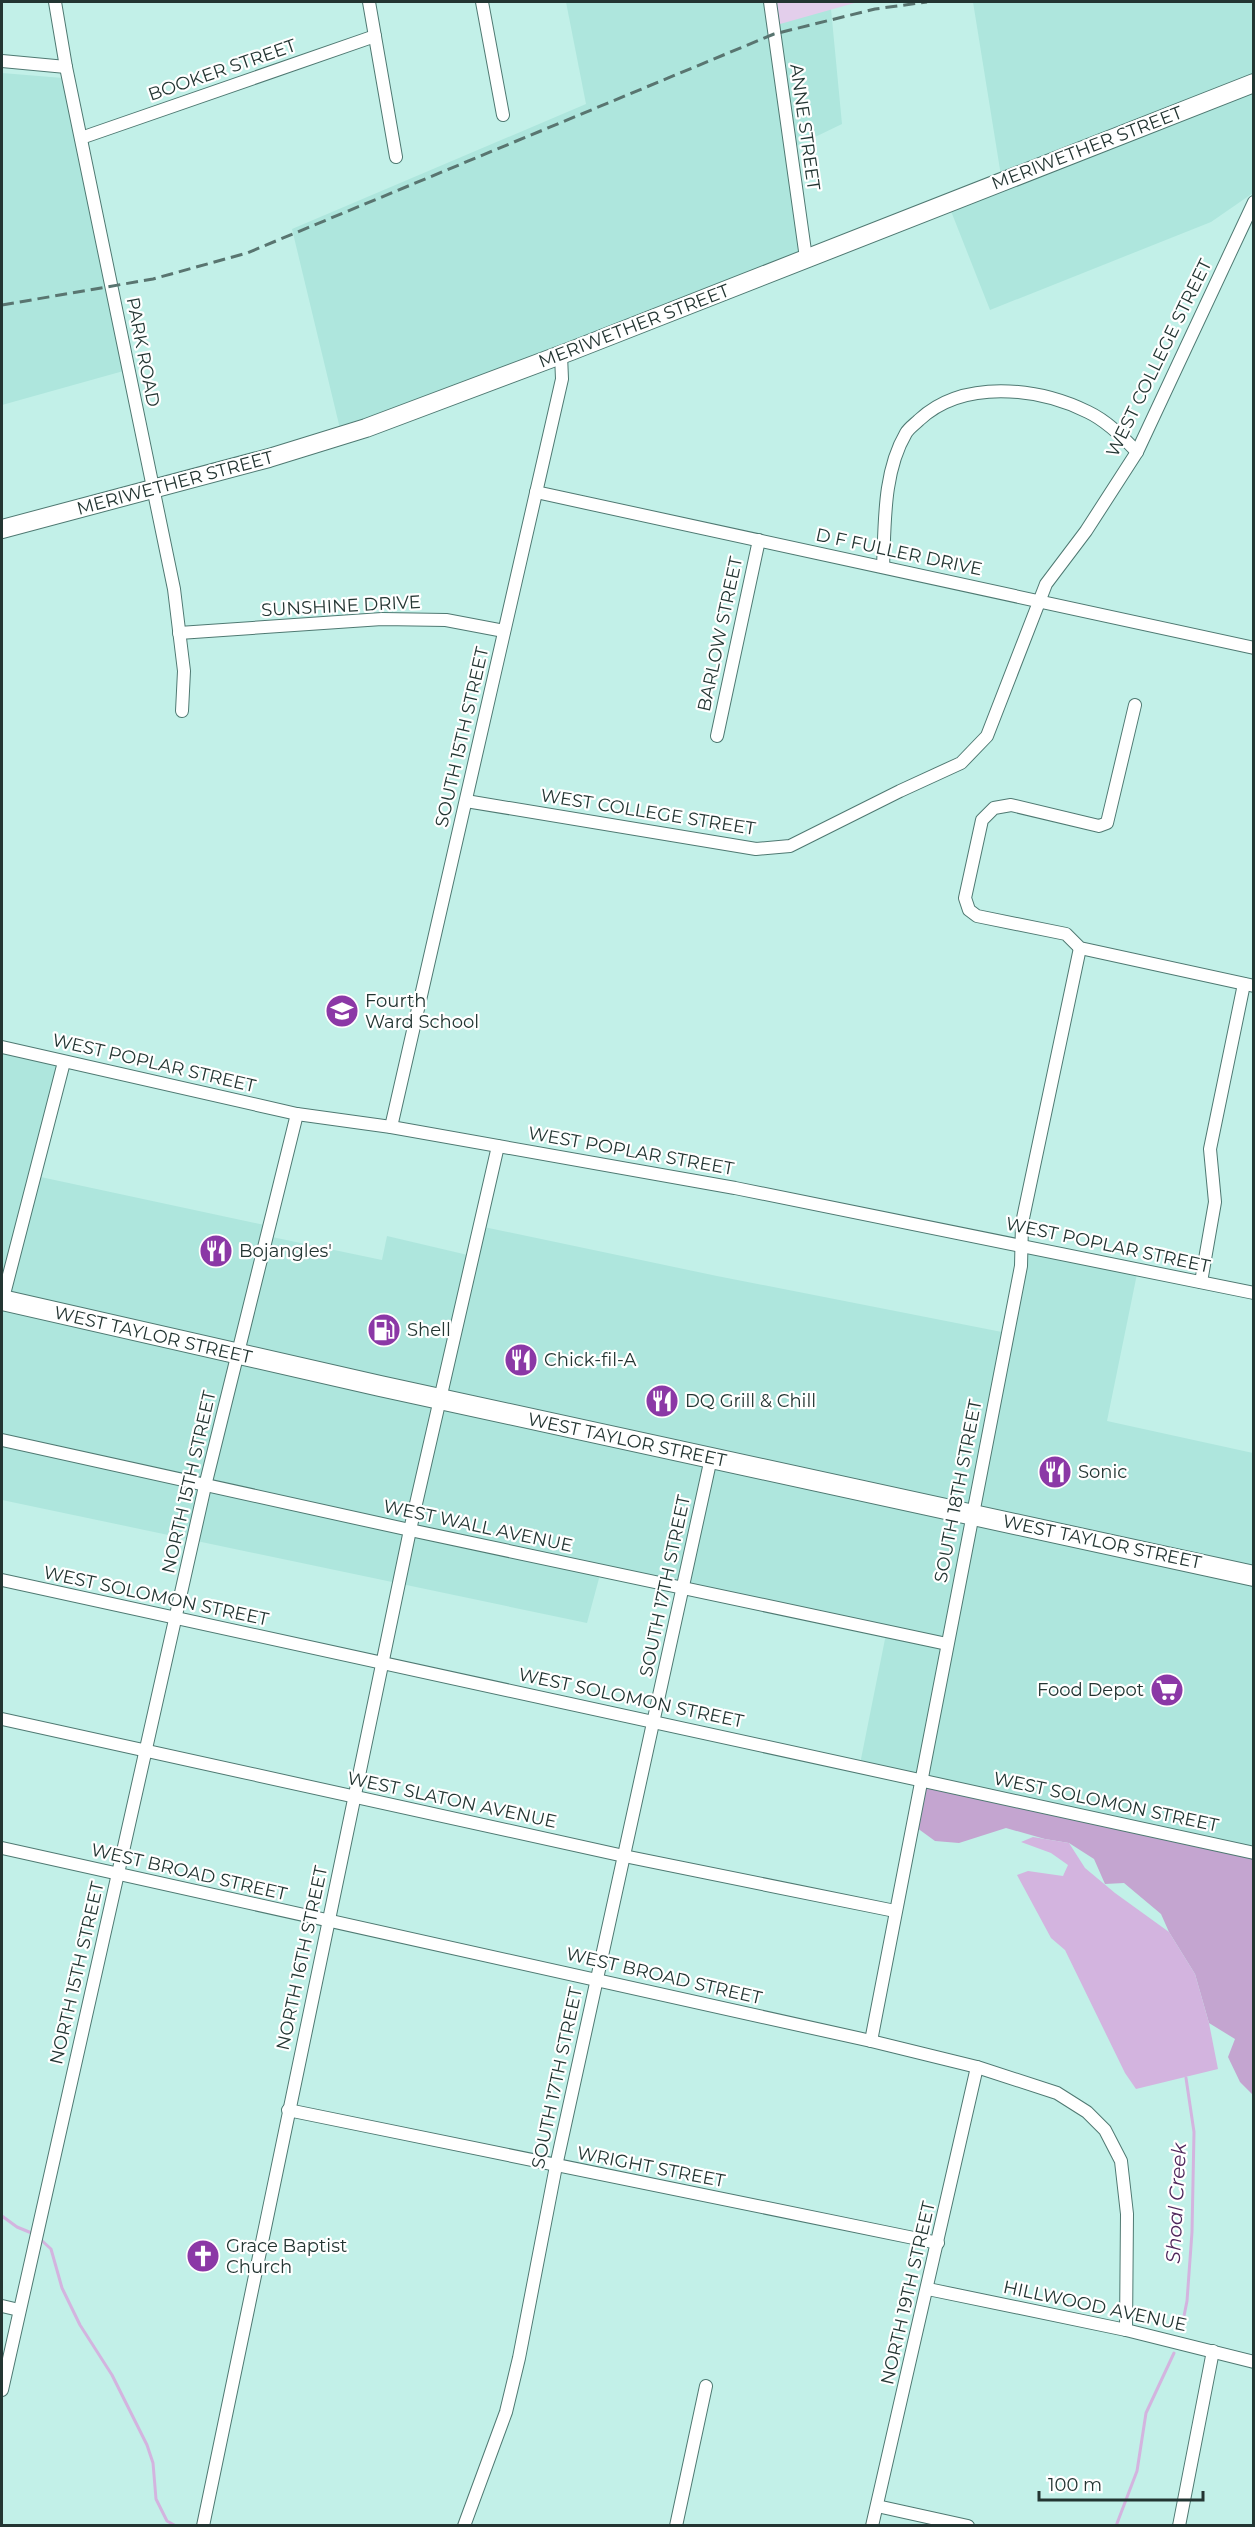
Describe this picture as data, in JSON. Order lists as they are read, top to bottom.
{
  "streets": {
    "main road": ["WEST TAYLOR STREET"],
    "street": [
      "BOOKER STREET",
      "ANNE STREET",
      "MERIWETHER STREET",
      "PARK ROAD",
      "WEST COLLEGE STREET",
      "D F FULLER DRIVE",
      "SUNSHINE DRIVE",
      "BARLOW STREET",
      "SOUTH 15TH STREET",
      "WEST POPLAR STREET",
      "NORTH 15TH STREET",
      "SOUTH 18TH STREET",
      "WEST WALL AVENUE",
      "SOUTH 17TH STREET",
      "WEST SOLOMON STREET",
      "WEST SLATON AVENUE",
      "WEST BROAD STREET",
      "NORTH 16TH STREET",
      "WRIGHT STREET",
      "NORTH 19TH STREET",
      "HILLWOOD AVENUE"
    ]
  },
  "crossings": [
    ["BOOKER STREET", "PARK ROAD"],
    ["ANNE STREET", "MERIWETHER STREET"],
    ["MERIWETHER STREET", "PARK ROAD"],
    ["MERIWETHER STREET", "SOUTH 15TH STREET"],
    ["PARK ROAD", "SUNSHINE DRIVE"],
    ["WEST COLLEGE STREET", "D F FULLER DRIVE"],
    ["WEST COLLEGE STREET", "SOUTH 15TH STREET"],
    ["D F FULLER DRIVE", "BARLOW STREET"],
    ["D F FULLER DRIVE", "SOUTH 15TH STREET"],
    ["SUNSHINE DRIVE", "SOUTH 15TH STREET"],
    ["SOUTH 15TH STREET", "WEST POPLAR STREET"],
    ["WEST POPLAR STREET", "SOUTH 18TH STREET"],
    ["WEST POPLAR STREET", "NORTH 16TH STREET"],
    ["WEST TAYLOR STREET", "NORTH 15TH STREET"],
    ["WEST TAYLOR STREET", "SOUTH 18TH STREET"],
    ["WEST TAYLOR STREET", "SOUTH 17TH STREET"],
    ["WEST TAYLOR STREET", "NORTH 16TH STREET"],
    ["NORTH 15TH STREET", "WEST WALL AVENUE"],
    ["NORTH 15TH STREET", "WEST SOLOMON STREET"],
    ["NORTH 15TH STREET", "WEST SLATON AVENUE"],
    ["NORTH 15TH STREET", "WEST BROAD STREET"],
    ["SOUTH 18TH STREET", "WEST WALL AVENUE"],
    ["SOUTH 18TH STREET", "WEST SOLOMON STREET"],
    ["SOUTH 18TH STREET", "WEST SLATON AVENUE"],
    ["SOUTH 18TH STREET", "WEST BROAD STREET"],
    ["WEST WALL AVENUE", "SOUTH 17TH STREET"],
    ["WEST WALL AVENUE", "NORTH 16TH STREET"],
    ["SOUTH 17TH STREET", "WEST SOLOMON STREET"],
    ["SOUTH 17TH STREET", "WEST SLATON AVENUE"],
    ["SOUTH 17TH STREET", "WEST BROAD STREET"],
    ["SOUTH 17TH STREET", "WRIGHT STREET"],
    ["WEST SOLOMON STREET", "NORTH 16TH STREET"],
    ["WEST SLATON AVENUE", "NORTH 16TH STREET"],
    ["WEST BROAD STREET", "NORTH 16TH STREET"],
    ["WEST BROAD STREET", "NORTH 19TH STREET"],
    ["WEST BROAD STREET", "HILLWOOD AVENUE"],
    ["NORTH 16TH STREET", "WRIGHT STREET"],
    ["WRIGHT STREET", "NORTH 19TH STREET"],
    ["NORTH 19TH STREET", "HILLWOOD AVENUE"]
  ],
  "water": ["Shoal Creek"],
  "places": {
    "school or university": ["Fourth Ward School"],
    "restaurant": [
      "Bojangles'",
      "Chick-fil-A",
      "DQ Grill & Chill",
      "Sonic"
    ],
    "fuel station": ["Shell"],
    "supermarket": ["Food Depot"],
    "church": ["Grace Baptist Church"]
  },
  "scale_bar": "100 m"
}
